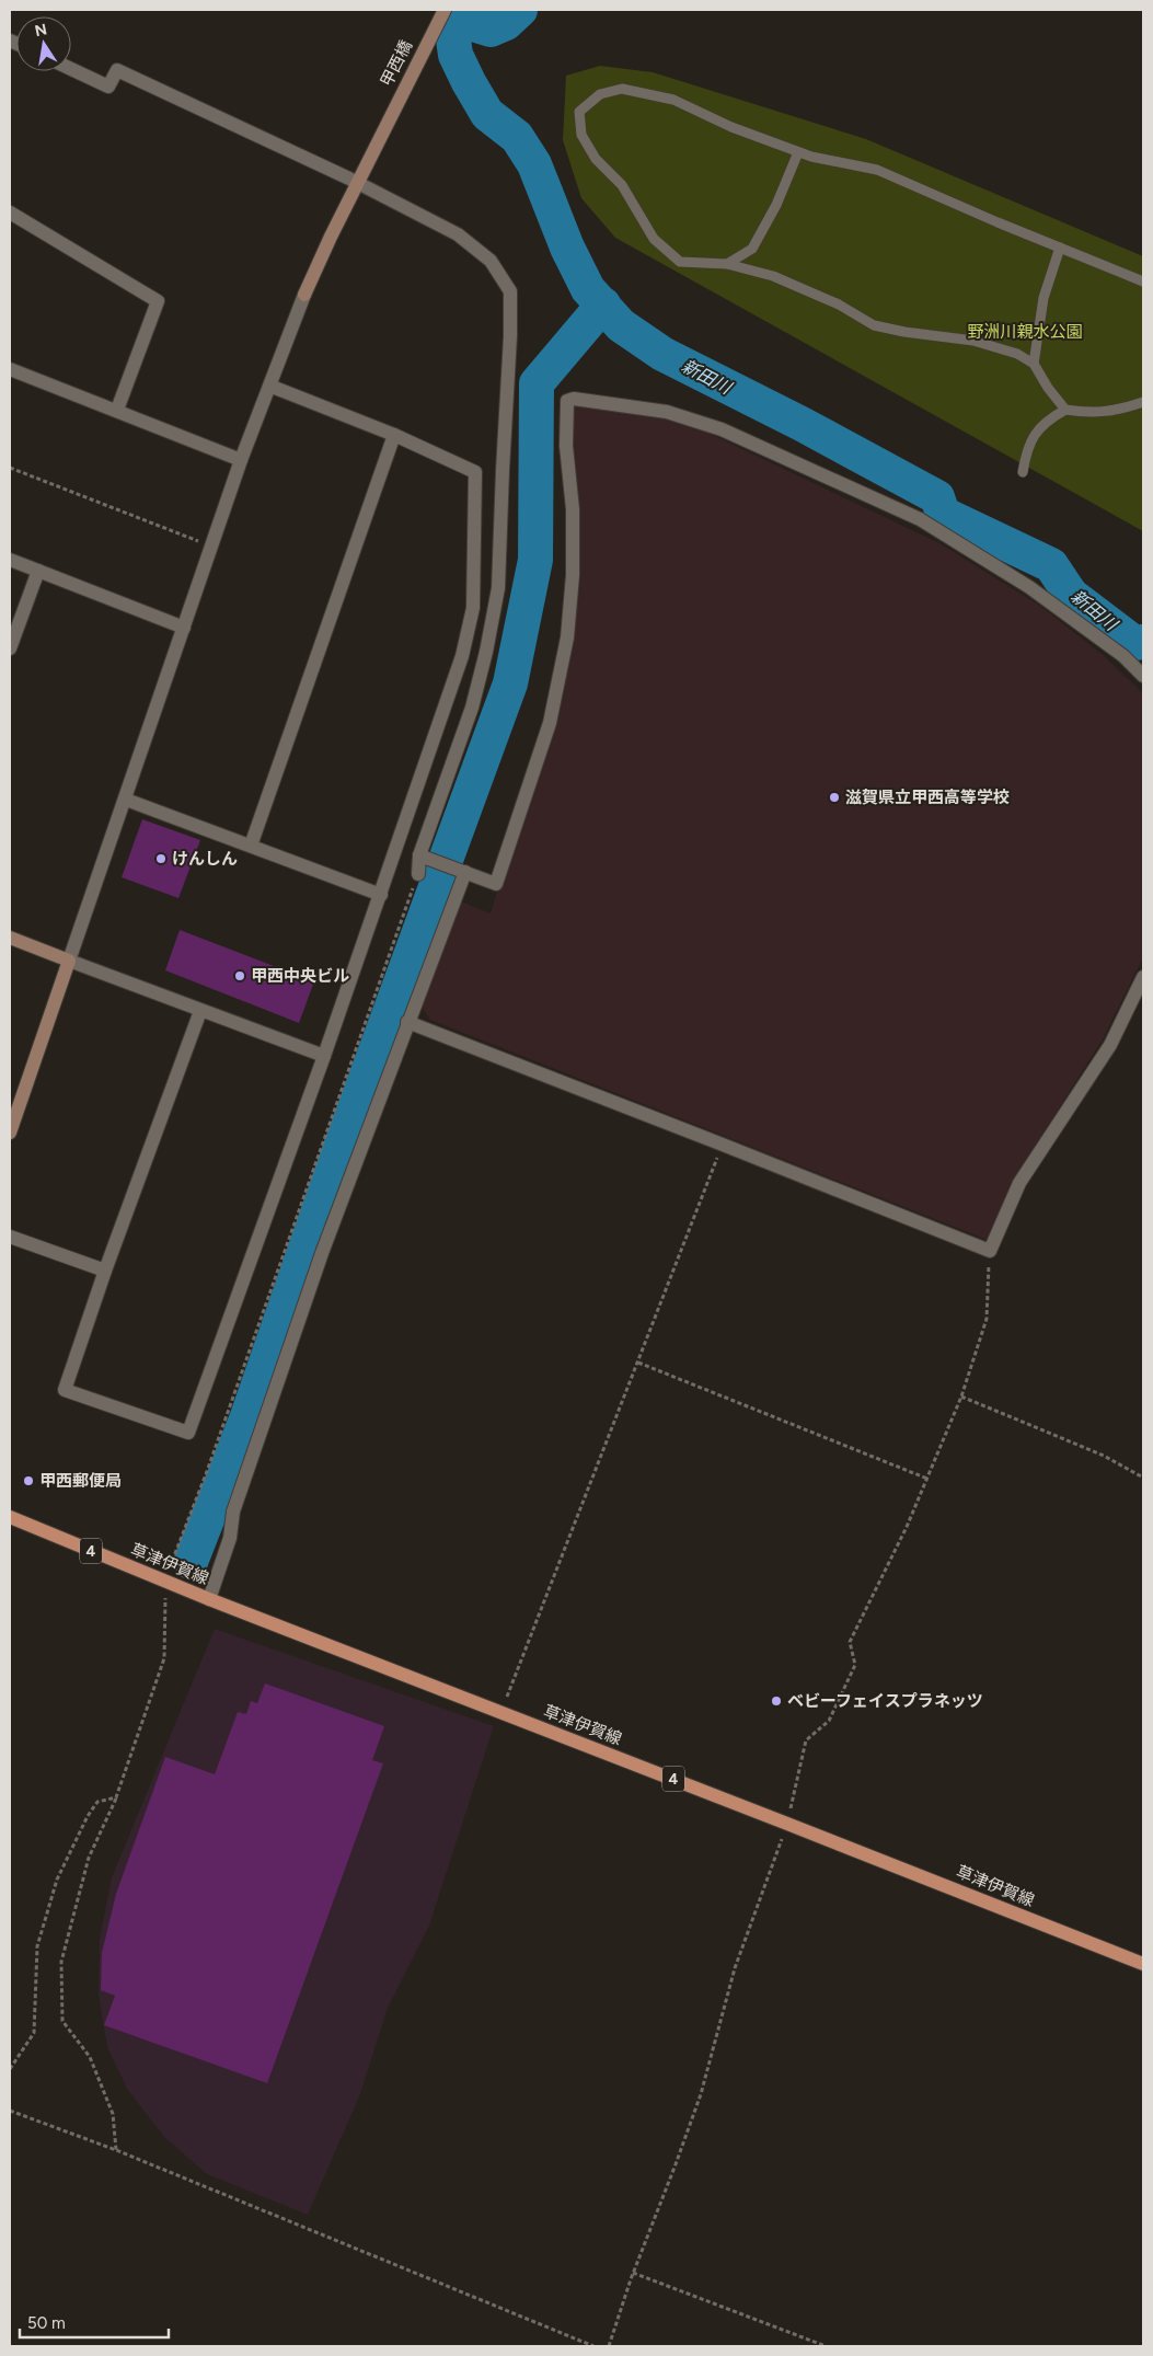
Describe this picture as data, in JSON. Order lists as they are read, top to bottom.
{
  "streets": {
    "main road": ["4", "草津伊賀線"],
    "street": ["甲西橋"]
  },
  "water": ["新田川"],
  "parks": ["野洲川親水公園"],
  "places": [
    "滋賀県立甲西高等学校",
    "けんしん",
    "甲西中央ビル",
    "甲西郵便局",
    "ベビーフェイスプラネッツ"
  ],
  "scale_bar": "50 m",
  "north": "top"
}
